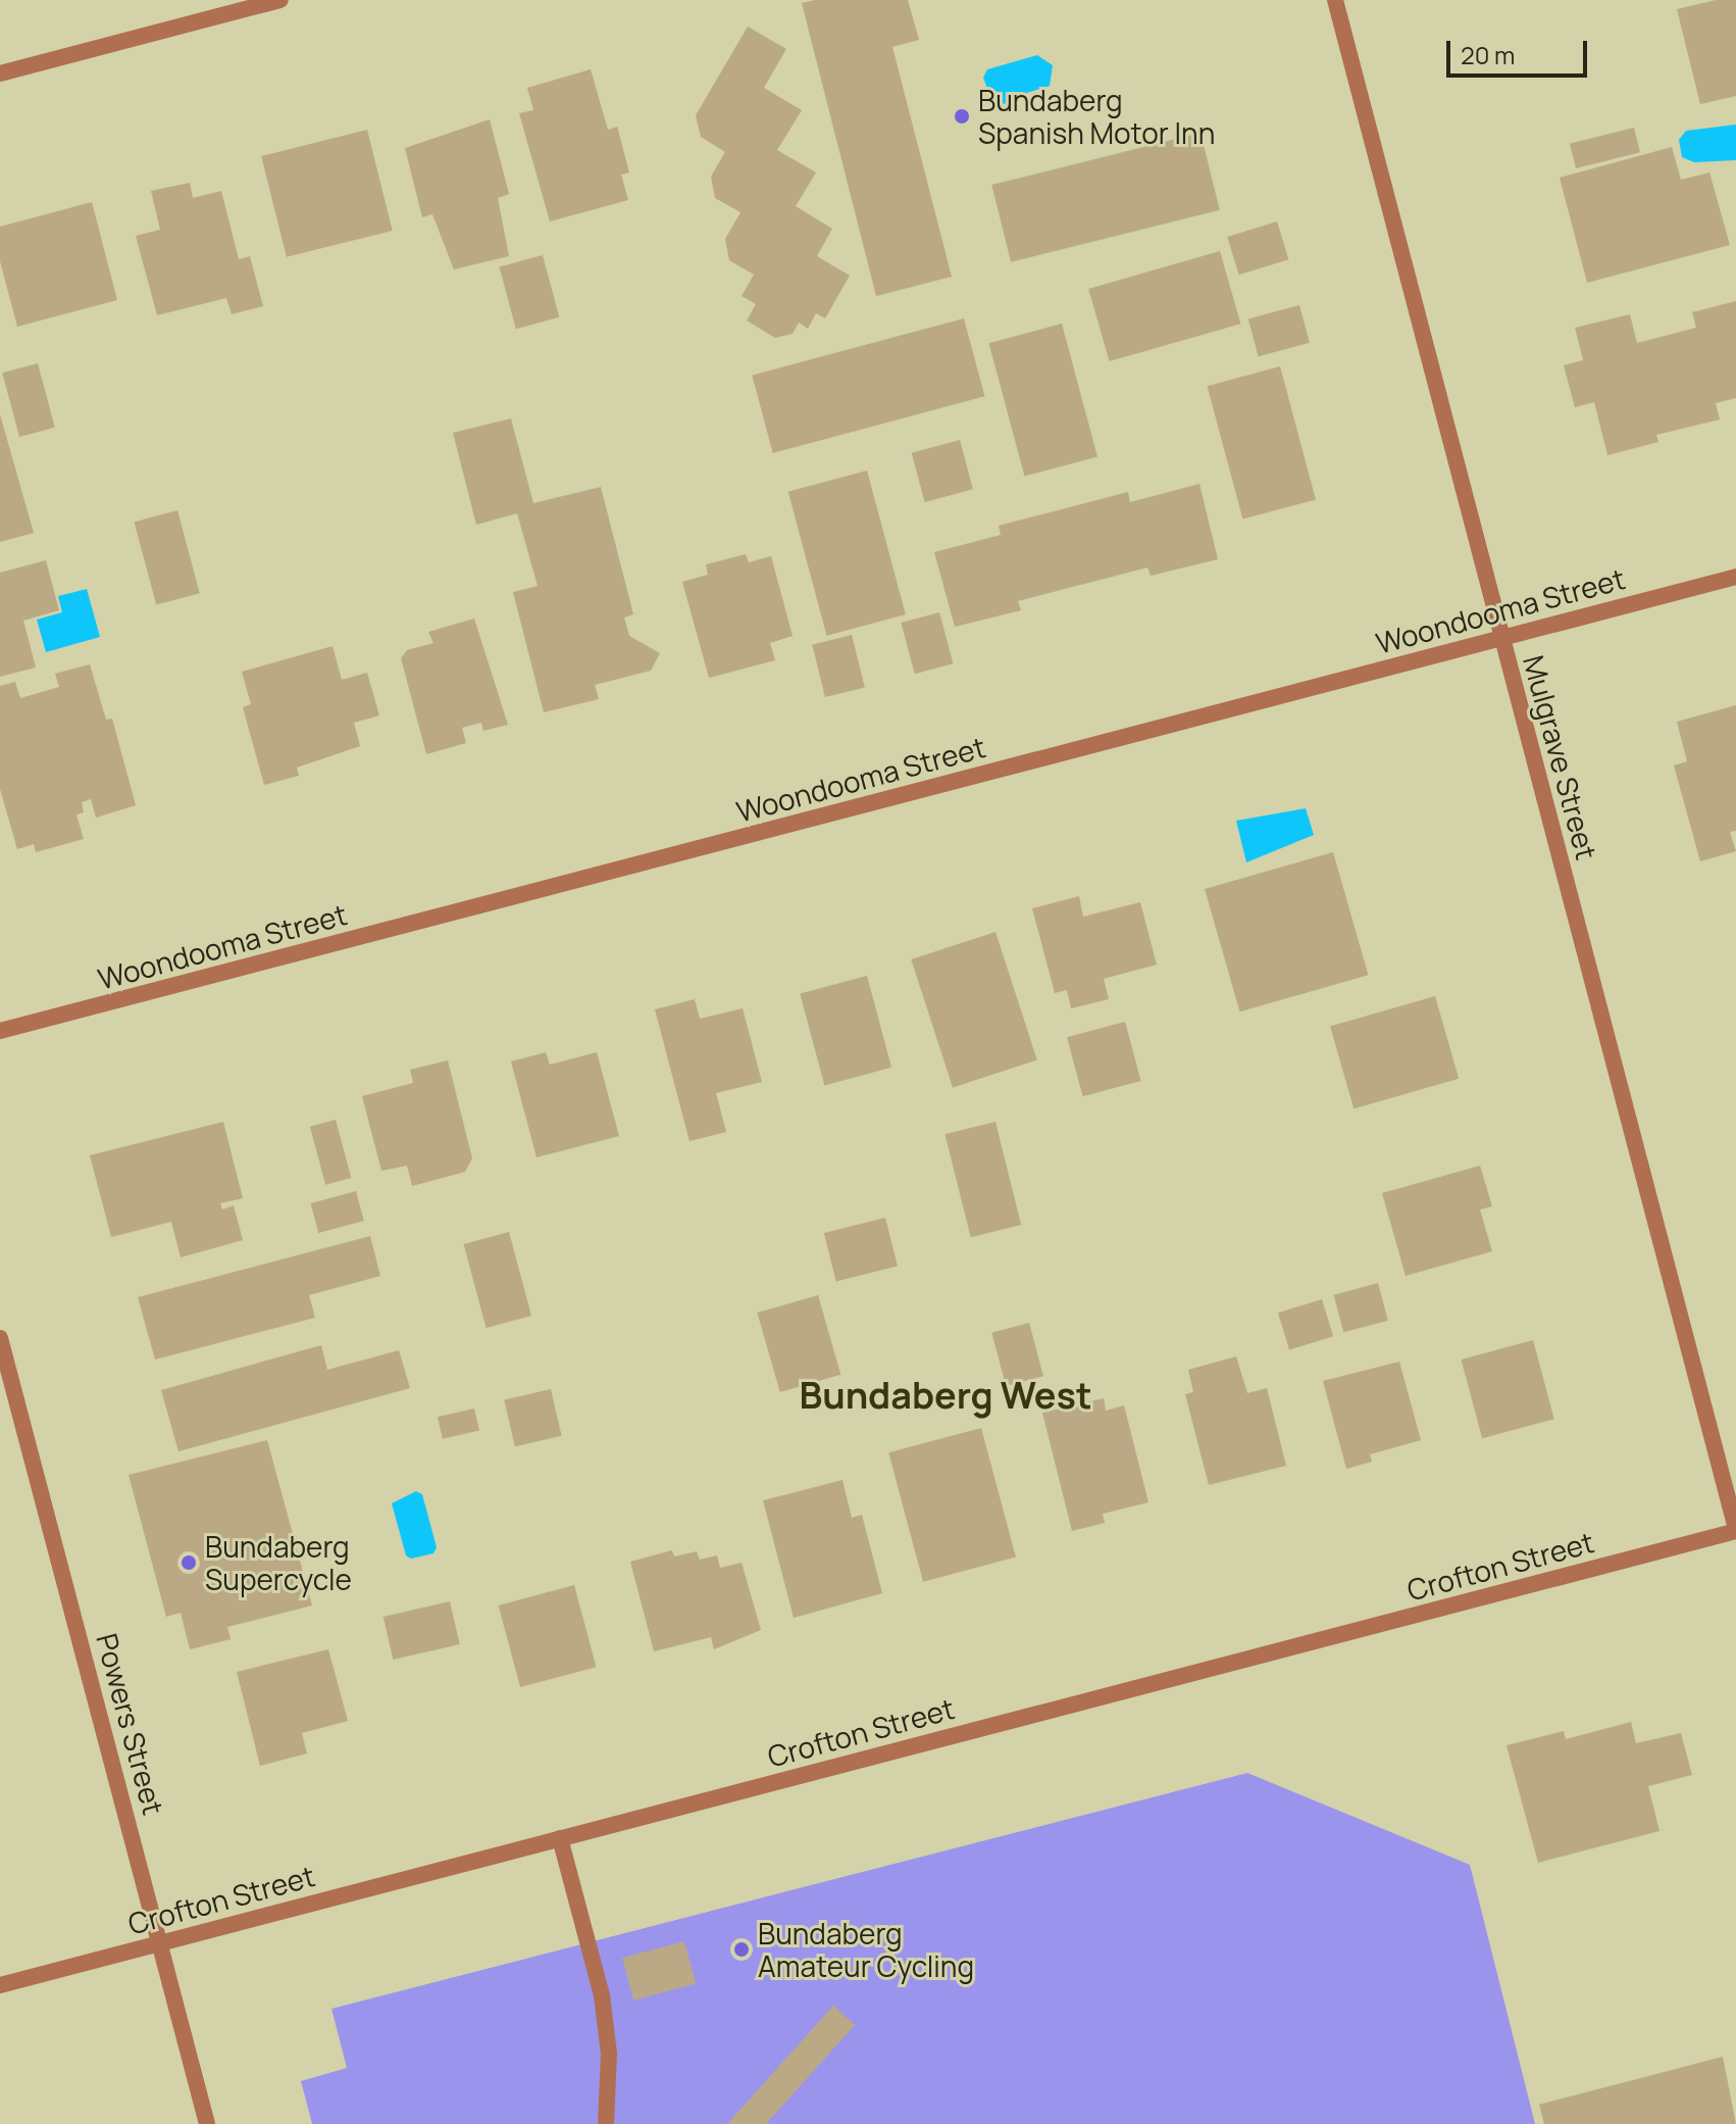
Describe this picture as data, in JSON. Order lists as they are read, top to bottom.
{
  "streets": {
    "street": [
      "Woondooma Street",
      "Mulgrave Street",
      "Crofton Street",
      "Powers Street"
    ]
  },
  "crossings": [
    ["Woondooma Street", "Mulgrave Street"],
    ["Mulgrave Street", "Crofton Street"],
    ["Crofton Street", "Powers Street"]
  ],
  "districts": ["Bundaberg West"],
  "places": ["Bundaberg Spanish Motor Inn", "Bundaberg Supercycle", "Bundaberg Amateur Cycling"],
  "scale_bar": "20 m"
}
